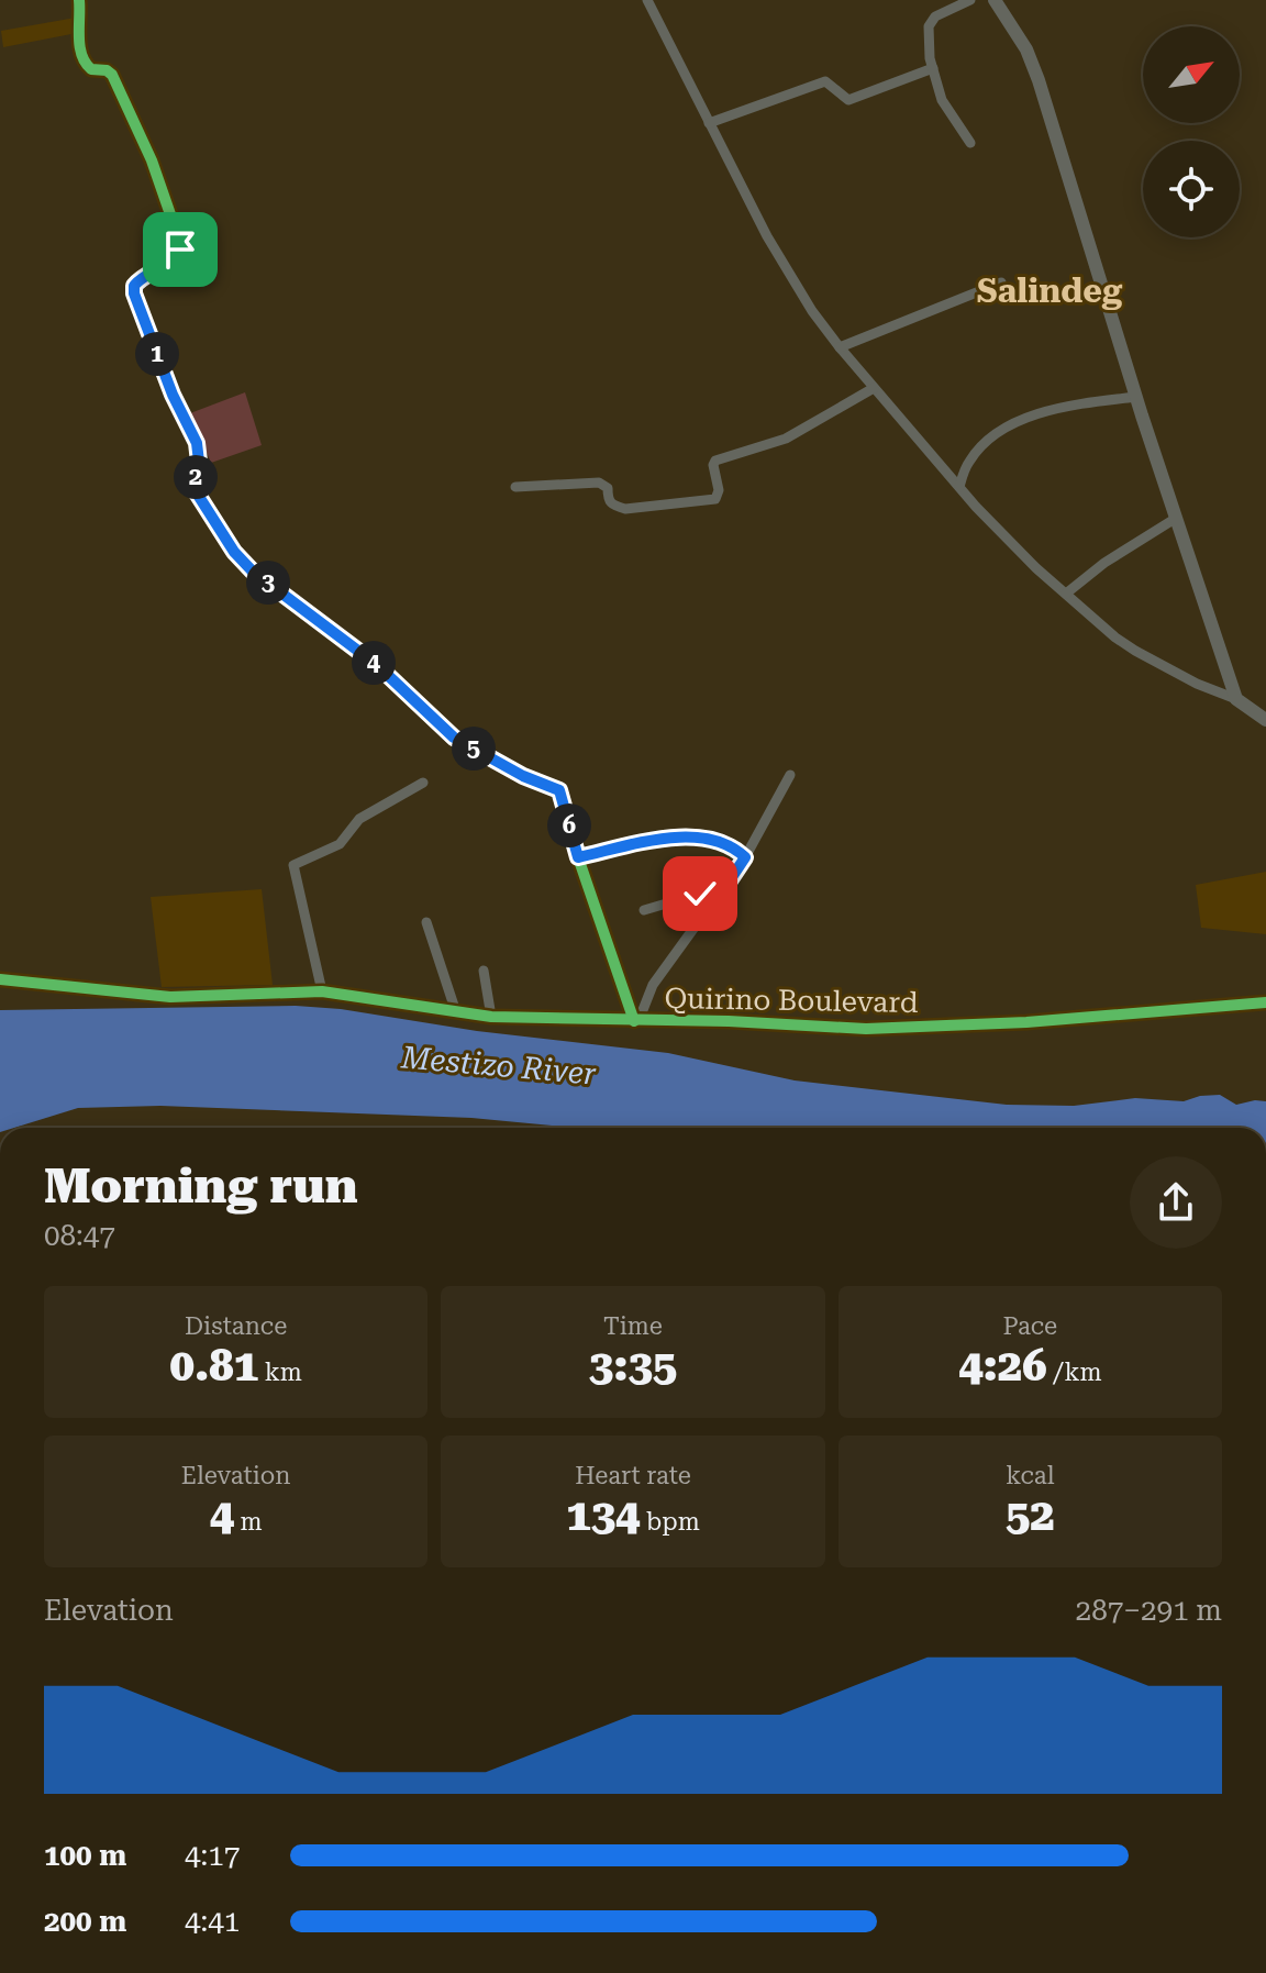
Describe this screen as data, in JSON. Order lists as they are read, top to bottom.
{
  "streets": {
    "street": ["Quirino Boulevard"]
  },
  "districts": ["Salindeg"],
  "water": ["Mestizo River"],
  "north": "top right",
  "page": {
    "pins": [
      "1",
      "2",
      "3",
      "4",
      "5",
      "6"
    ],
    "heading": ["Morning run", "08:47"],
    "stats": [
      ["Distance", "0.81 km"],
      ["Time", "3:35"],
      ["Pace", "4:26 /km"],
      ["Elevation", "4 m"],
      ["Heart rate", "134 bpm"],
      ["kcal", "52"]
    ],
    "chart": ["Elevation", "287–291 m"],
    "list": [
      {
        "name": "100 m",
        "note": "4:17"
      },
      {
        "name": "200 m",
        "note": "4:41"
      }
    ]
  }
}
